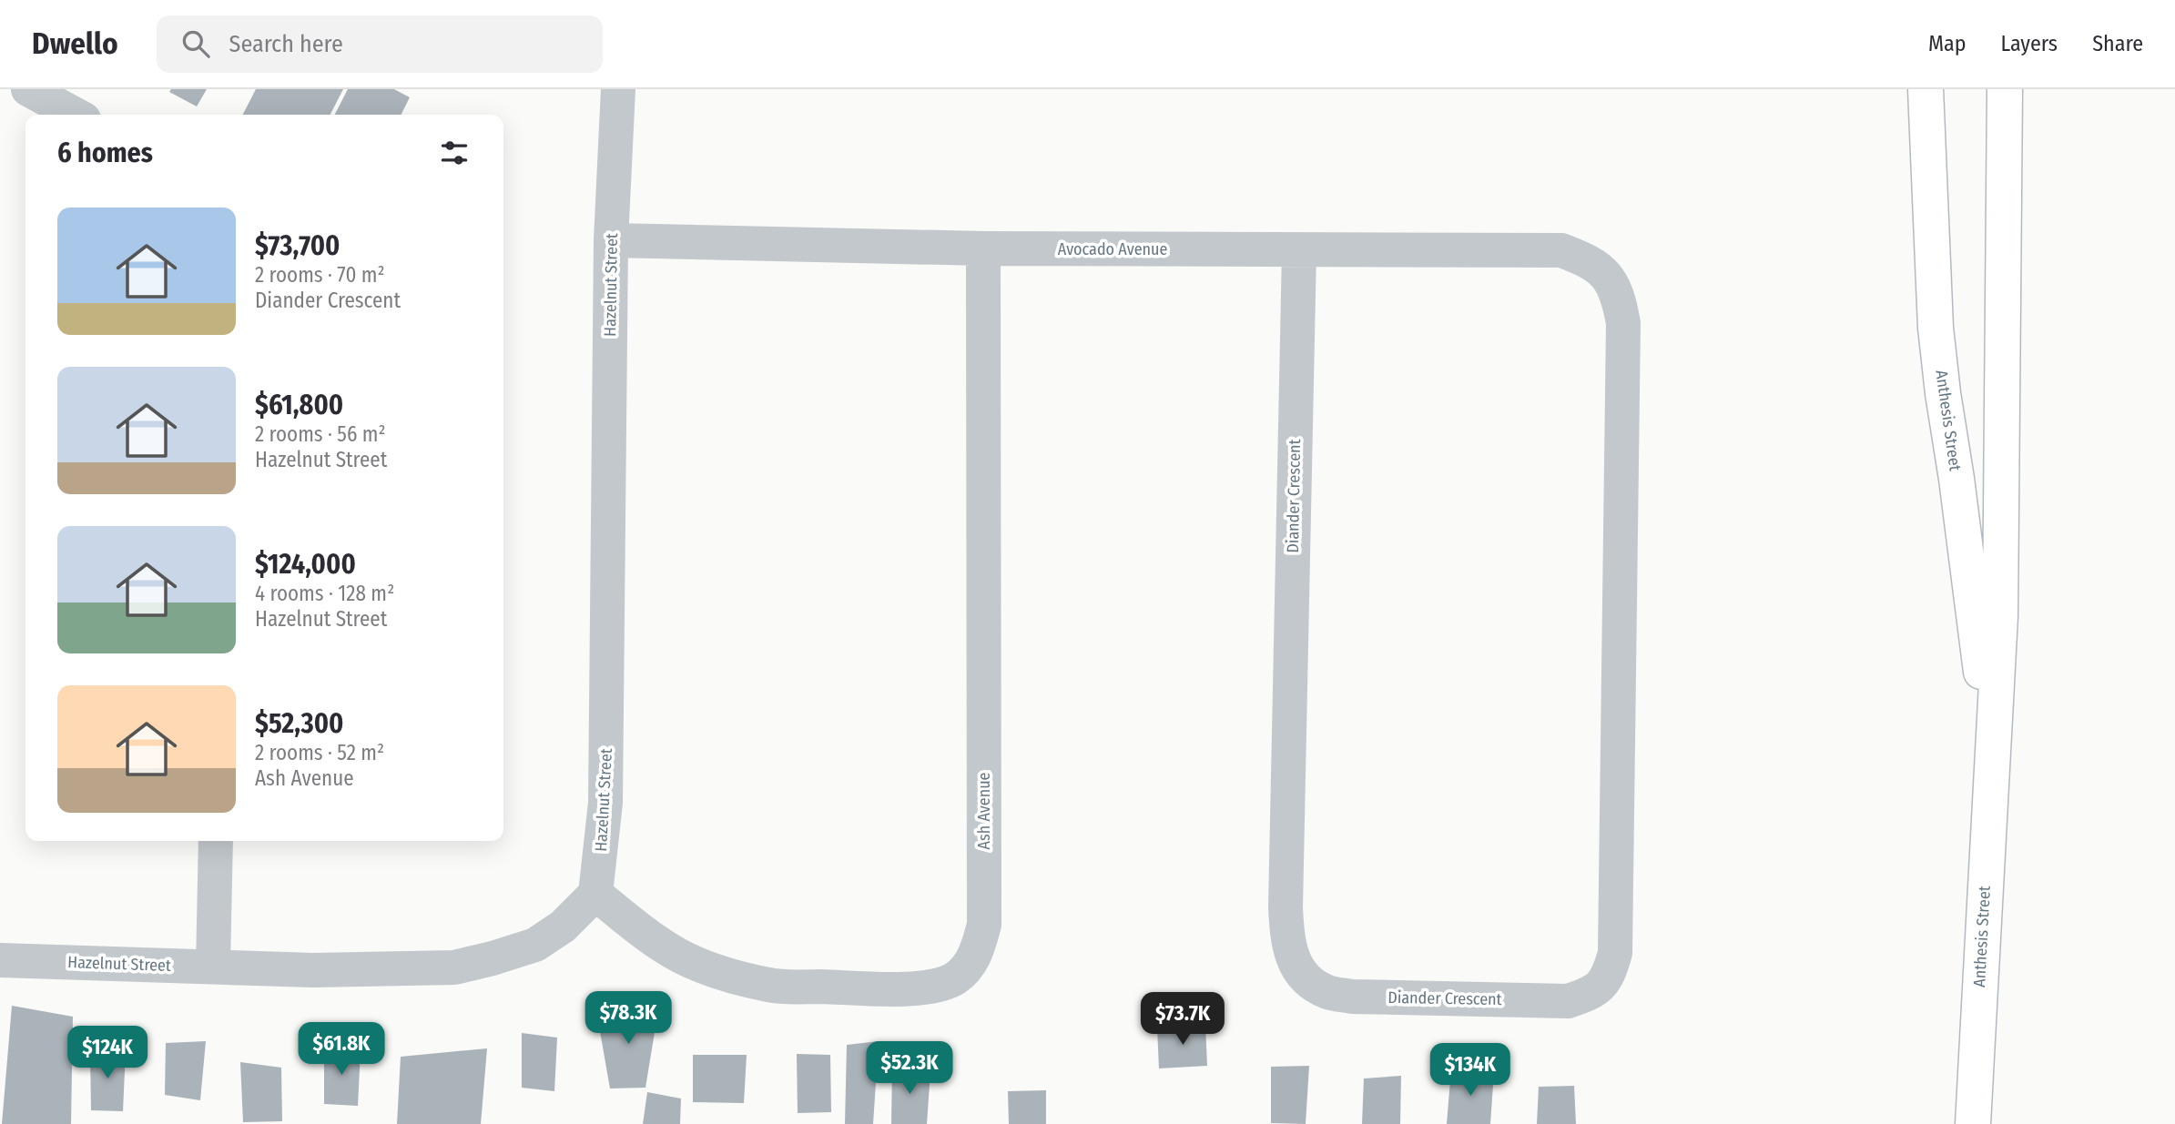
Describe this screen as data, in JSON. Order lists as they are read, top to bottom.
{
  "streets": {
    "street": [
      "Avocado Avenue",
      "Hazelnut Street",
      "Anthesis Street",
      "Diander Crescent",
      "Ash Avenue"
    ]
  },
  "crossings": [
    ["Avocado Avenue", "Hazelnut Street"],
    ["Avocado Avenue", "Diander Crescent"],
    ["Avocado Avenue", "Ash Avenue"],
    ["Hazelnut Street", "Ash Avenue"]
  ],
  "page": {
    "header": "Dwello",
    "search": "Search here",
    "nav": ["Map", "Layers", "Share"],
    "heading": "6 homes",
    "list": [
      {
        "name": "$73,700",
        "note": "2 rooms · 70 m² · Diander Crescent"
      },
      {
        "name": "$61,800",
        "note": "2 rooms · 56 m² · Hazelnut Street"
      },
      {
        "name": "$124,000",
        "note": "4 rooms · 128 m² · Hazelnut Street"
      },
      {
        "name": "$52,300",
        "note": "2 rooms · 52 m² · Ash Avenue"
      }
    ],
    "price": [
      "$78.3K",
      "$73.7K",
      "$61.8K",
      "$124K",
      "$52.3K",
      "$134K"
    ]
  }
}
